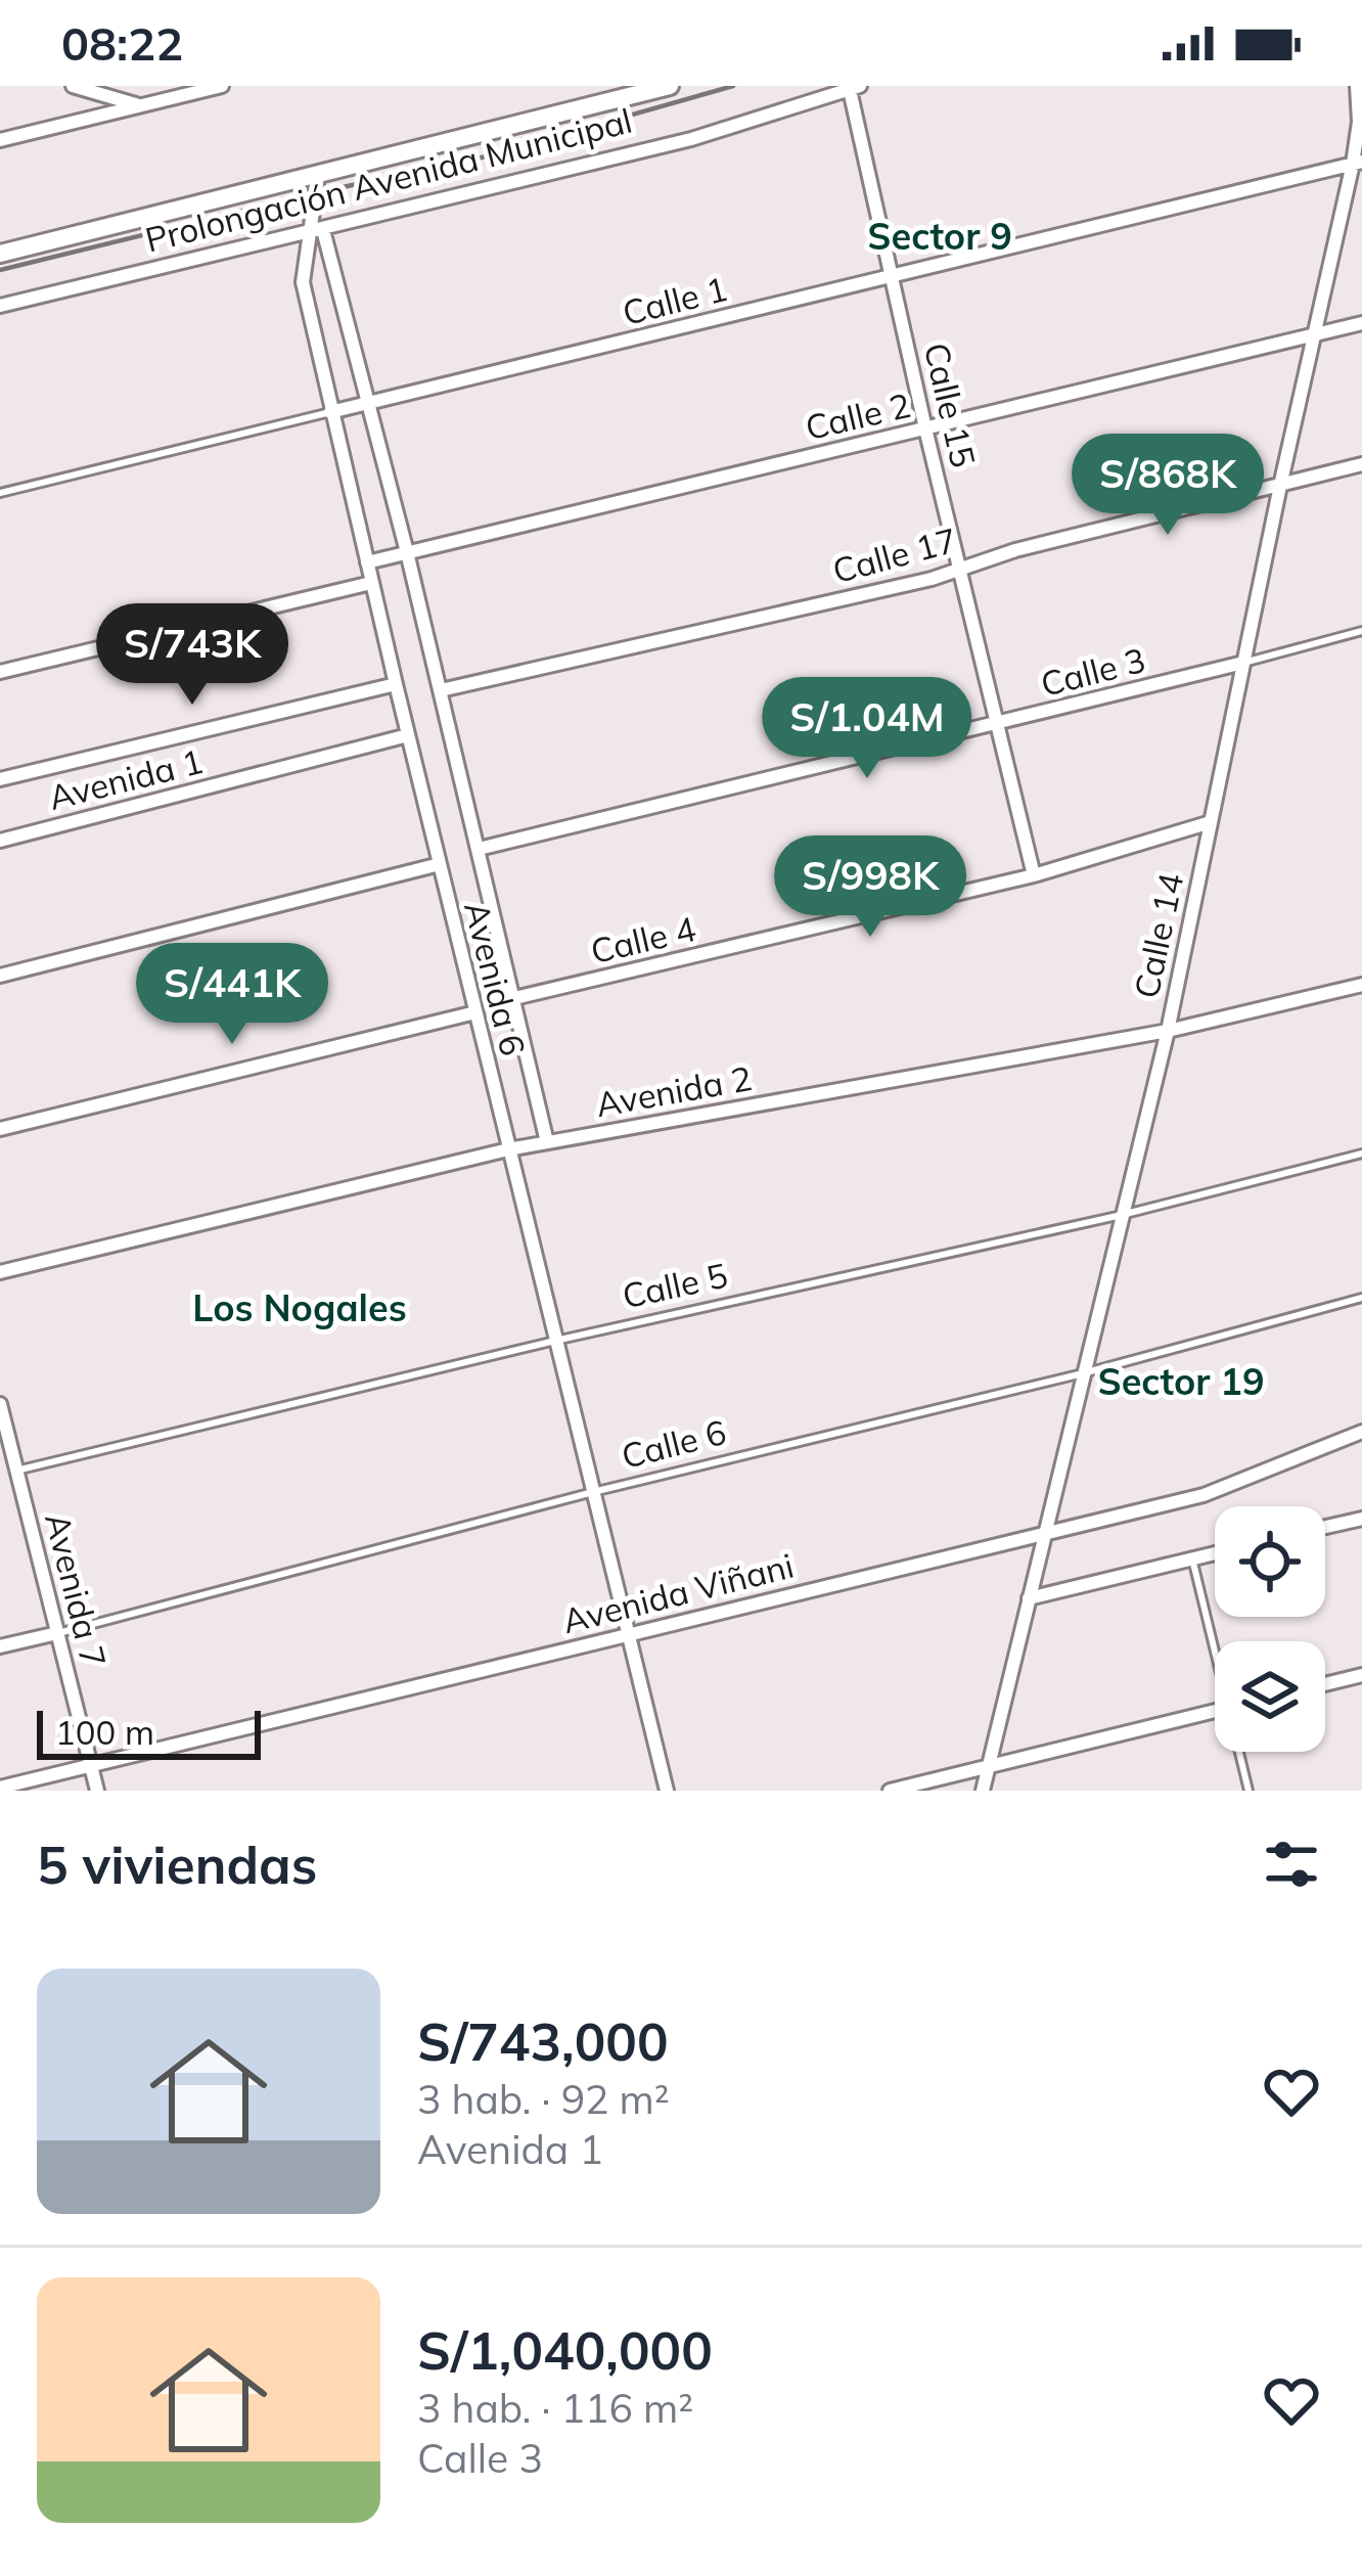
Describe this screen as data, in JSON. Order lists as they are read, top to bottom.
{
  "streets": {
    "main road": ["Prolongación Avenida Municipal"],
    "street": [
      "Calle 1",
      "Calle 15",
      "Calle 2",
      "Calle 17",
      "Calle 3",
      "Avenida 1",
      "Calle 14",
      "Calle 4",
      "Avenida 6",
      "Avenida 2",
      "Calle 5",
      "Calle 6",
      "Avenida 7",
      "Avenida Viñani"
    ]
  },
  "crossings": [
    ["Prolongación Avenida Municipal", "Calle 15"],
    ["Prolongación Avenida Municipal", "Avenida 6"],
    ["Calle 1", "Calle 15"],
    ["Calle 1", "Calle 14"],
    ["Calle 1", "Avenida 6"],
    ["Calle 15", "Calle 2"],
    ["Calle 15", "Calle 17"],
    ["Calle 15", "Calle 3"],
    ["Calle 15", "Calle 4"],
    ["Calle 2", "Calle 14"],
    ["Calle 2", "Avenida 6"],
    ["Calle 17", "Calle 14"],
    ["Calle 17", "Avenida 6"],
    ["Calle 3", "Calle 14"],
    ["Calle 3", "Avenida 6"],
    ["Avenida 1", "Avenida 6"],
    ["Calle 14", "Calle 4"],
    ["Calle 14", "Avenida 2"],
    ["Calle 14", "Calle 5"],
    ["Calle 14", "Calle 6"],
    ["Calle 14", "Avenida Viñani"],
    ["Calle 4", "Avenida 6"],
    ["Avenida 6", "Avenida 2"],
    ["Avenida 6", "Calle 5"],
    ["Avenida 6", "Calle 6"],
    ["Avenida 6", "Avenida Viñani"],
    ["Calle 5", "Avenida 7"],
    ["Calle 6", "Avenida 7"],
    ["Avenida 7", "Avenida Viñani"]
  ],
  "districts": ["Sector 9", "Los Nogales", "Sector 19"],
  "scale_bar": "100 m",
  "page": {
    "status": "08:22",
    "price": [
      "S/868K",
      "S/743K",
      "S/1.04M",
      "S/998K",
      "S/441K"
    ],
    "scale": "100 m",
    "heading": "5 viviendas",
    "list": [
      {
        "name": "S/743,000",
        "note": "3 hab. · 92 m² · Avenida 1"
      },
      {
        "name": "S/1,040,000",
        "note": "3 hab. · 116 m² · Calle 3"
      }
    ]
  }
}
